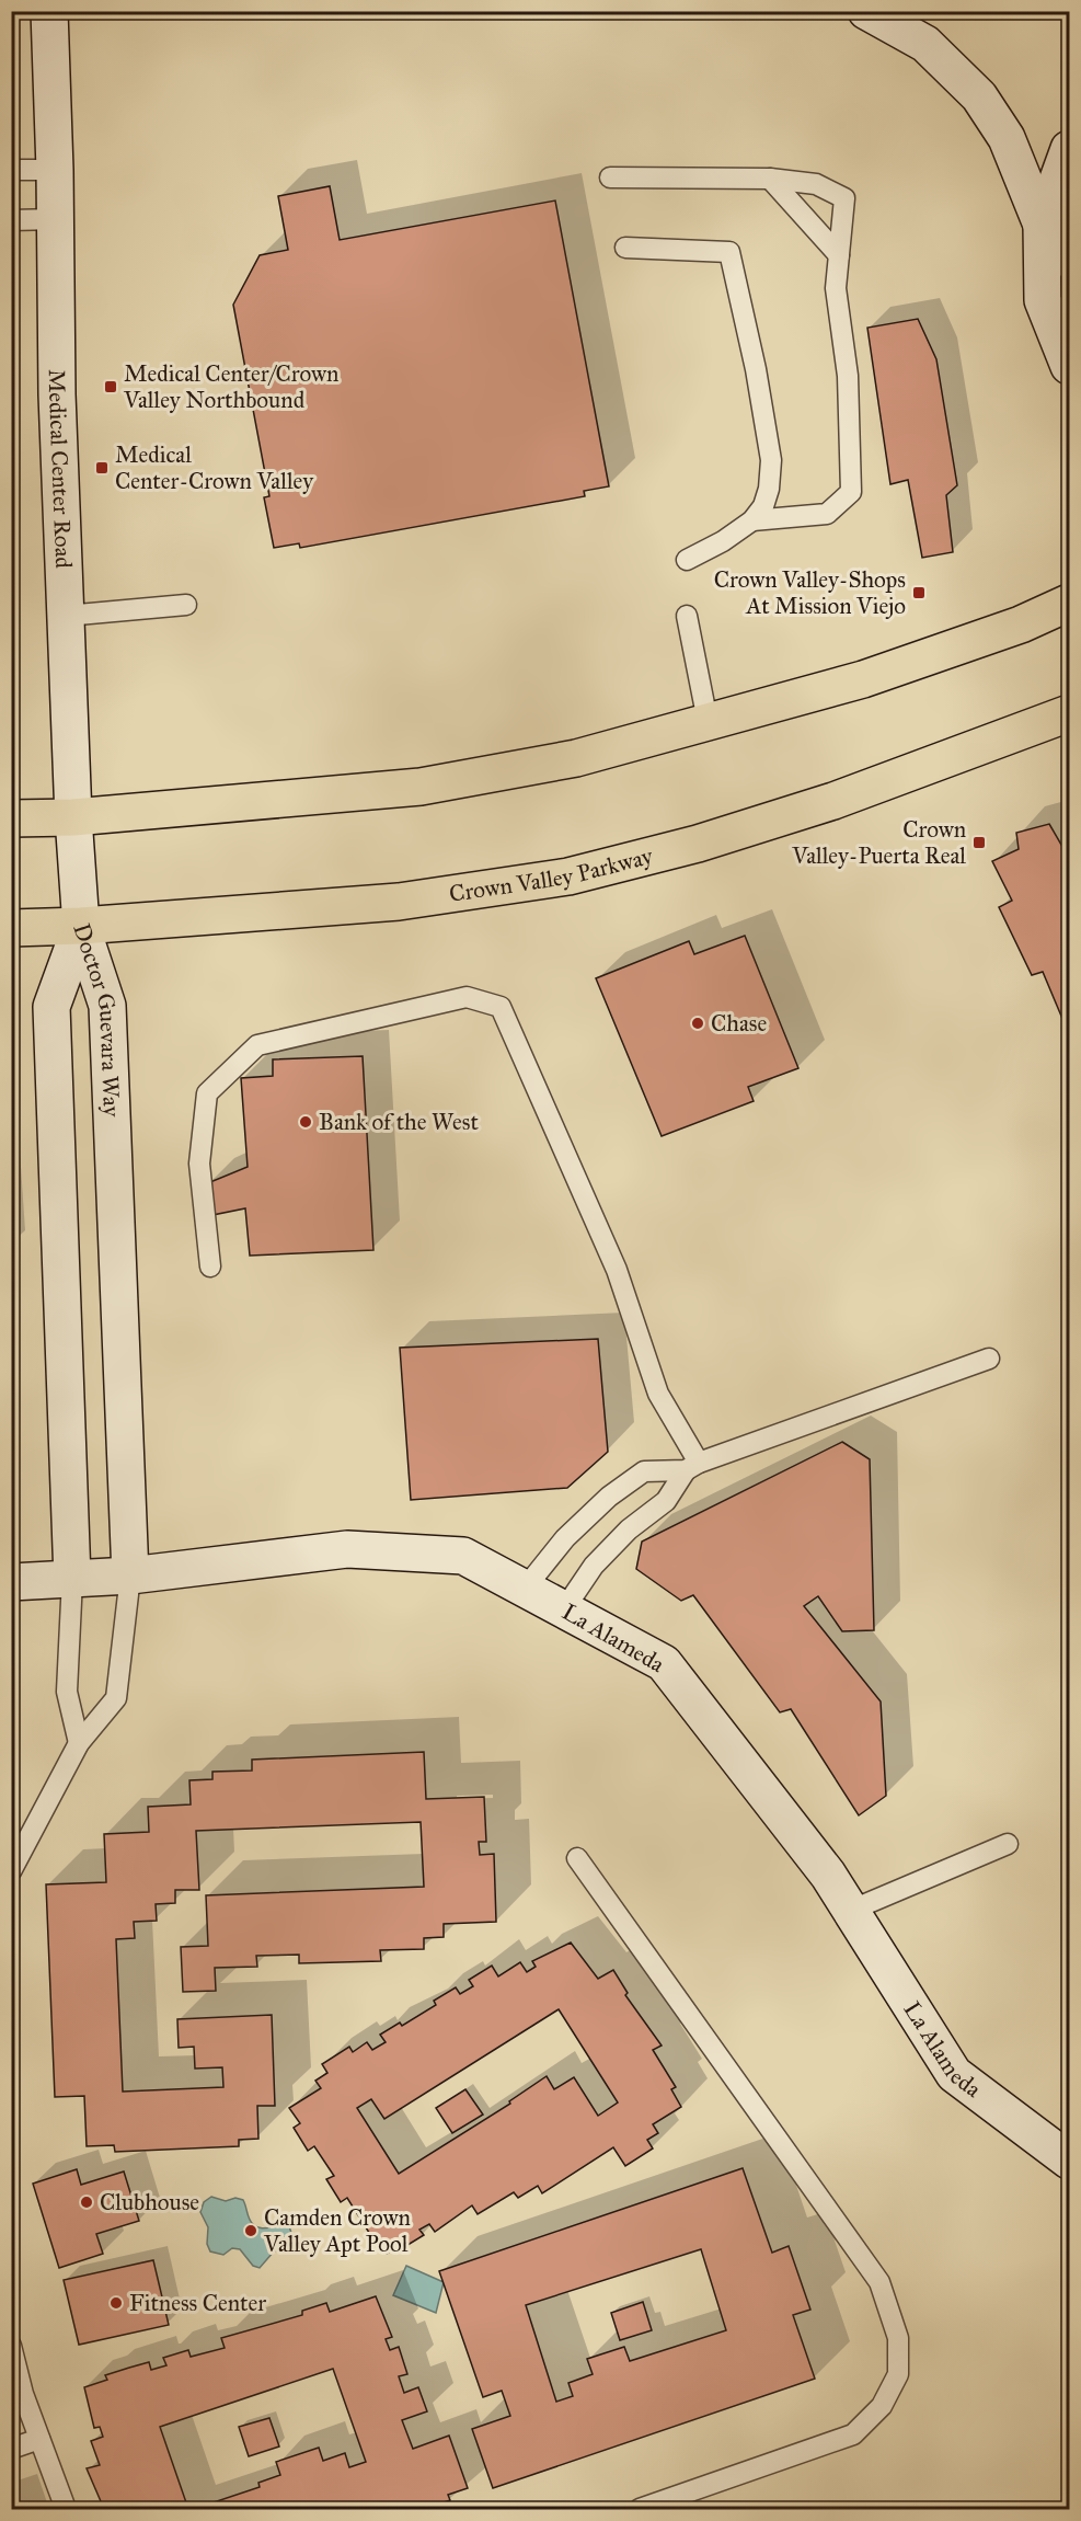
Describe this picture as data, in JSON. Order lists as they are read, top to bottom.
{
  "streets": {
    "main road": ["Crown Valley Parkway"],
    "street": ["Medical Center Road", "Doctor Guevara Way", "La Alameda"]
  },
  "crossings": [
    ["Medical Center Road", "Crown Valley Parkway"],
    ["Medical Center Road", "Doctor Guevara Way"],
    ["Crown Valley Parkway", "Doctor Guevara Way"],
    ["Doctor Guevara Way", "La Alameda"]
  ],
  "places": {
    "transit": [
      "Medical Center/Crown Valley Northbound",
      "Medical Center-Crown Valley",
      "Crown Valley-Shops At Mission Viejo",
      "Crown Valley-Puerta Real"
    ],
    "other": [
      "Chase",
      "Bank of the West",
      "Clubhouse",
      "Camden Crown Valley Apt Pool",
      "Fitness Center"
    ]
  }
}
